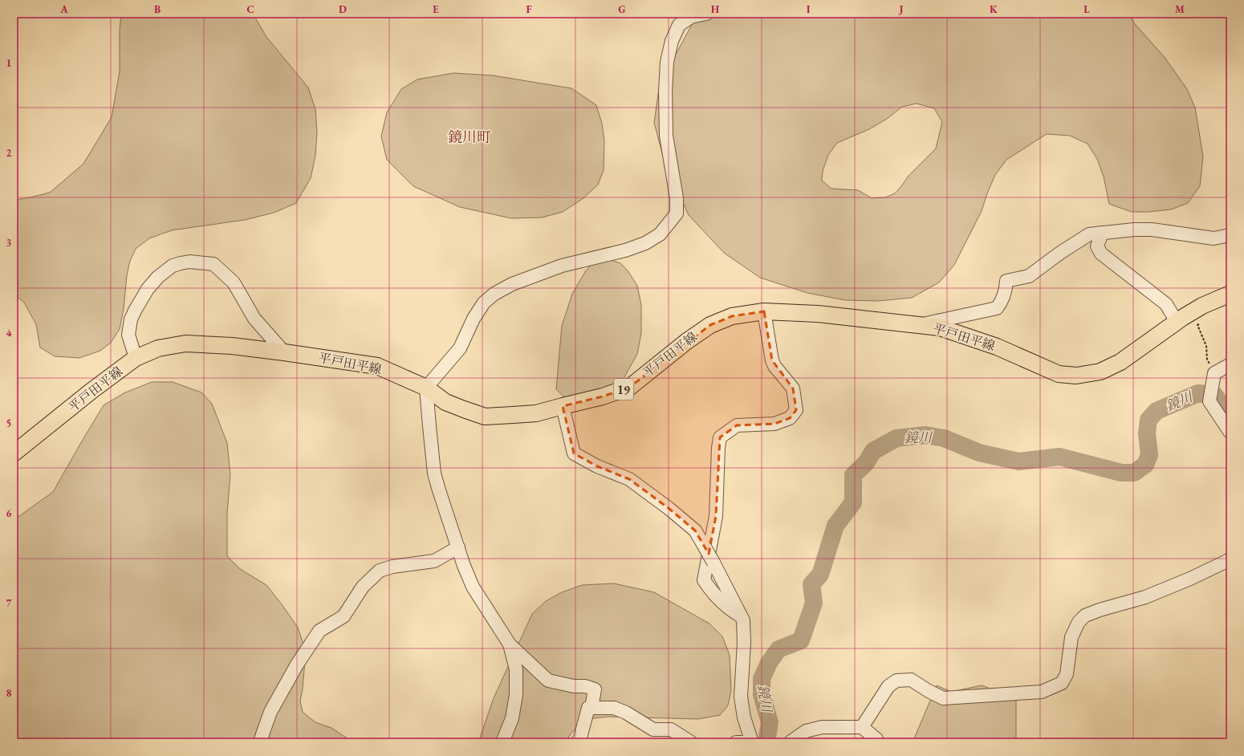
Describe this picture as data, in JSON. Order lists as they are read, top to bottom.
{
  "streets": {
    "main road": ["平戸田平線", "19"]
  },
  "districts": ["鏡川町"],
  "water": ["鏡川"],
  "grid": {
    "columns": [
      "A",
      "B",
      "C",
      "D",
      "E",
      "F",
      "G",
      "H",
      "I",
      "J",
      "K",
      "L",
      "M"
    ],
    "rows": [
      "1",
      "2",
      "3",
      "4",
      "5",
      "6",
      "7",
      "8"
    ]
  }
}
